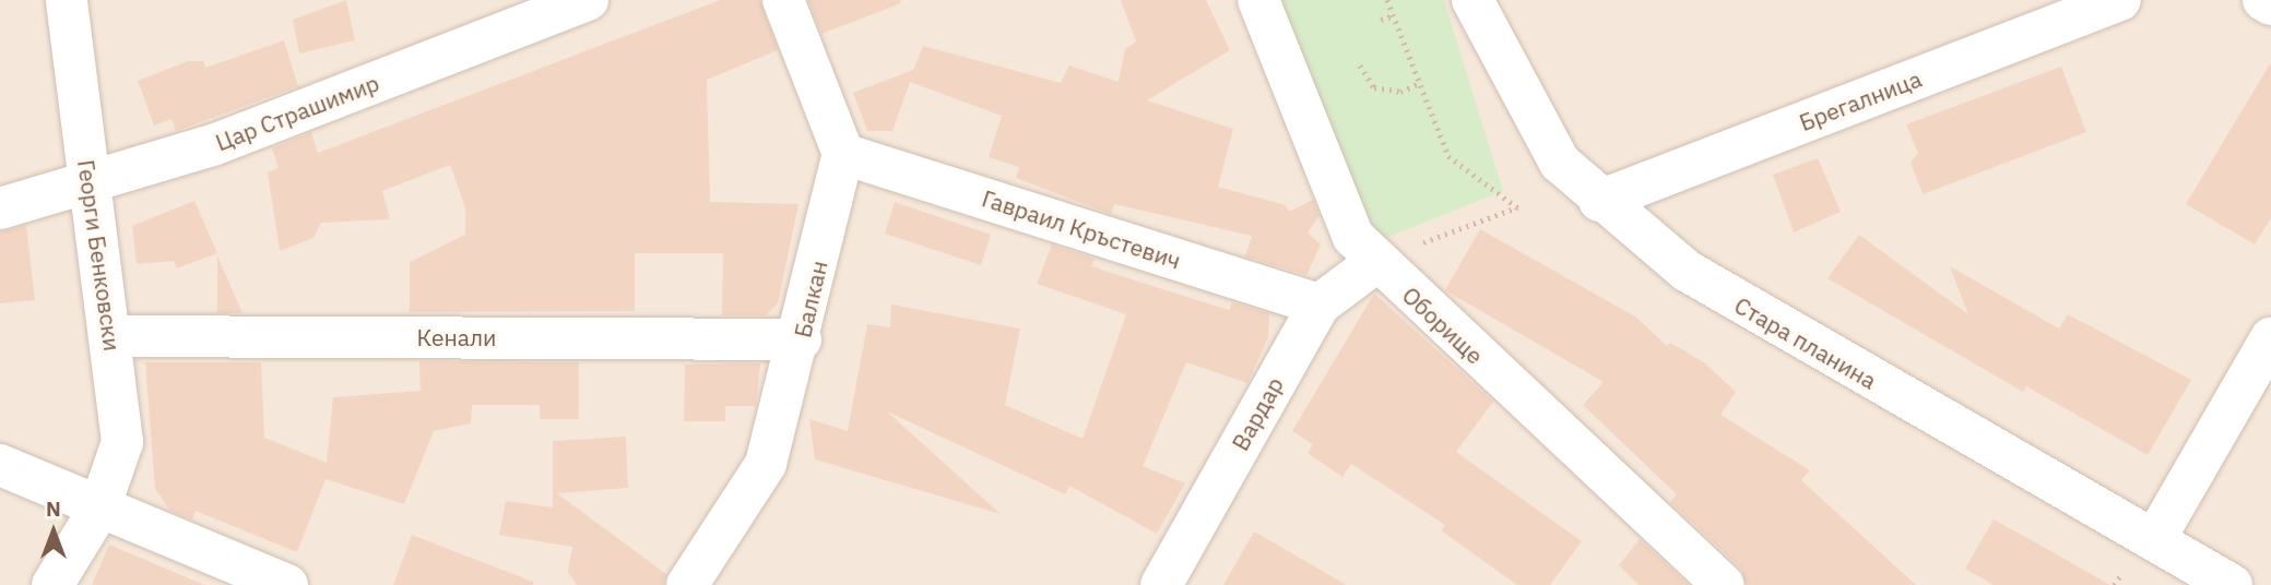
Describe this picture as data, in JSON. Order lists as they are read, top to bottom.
{
  "streets": {
    "street": [
      "Брегалница",
      "Цар Страшимир",
      "Гавраил Кръстевич",
      "Георги Бенковски",
      "Балкан",
      "Оборище",
      "Кенали",
      "Стара планина",
      "Вардар"
    ]
  },
  "crossings": [
    ["Брегалница", "Стара планина"],
    ["Цар Страшимир", "Георги Бенковски"],
    ["Гавраил Кръстевич", "Балкан"],
    ["Гавраил Кръстевич", "Вардар"],
    ["Георги Бенковски", "Кенали"],
    ["Балкан", "Кенали"],
    ["Оборище", "Вардар"]
  ],
  "north": "top"
}
